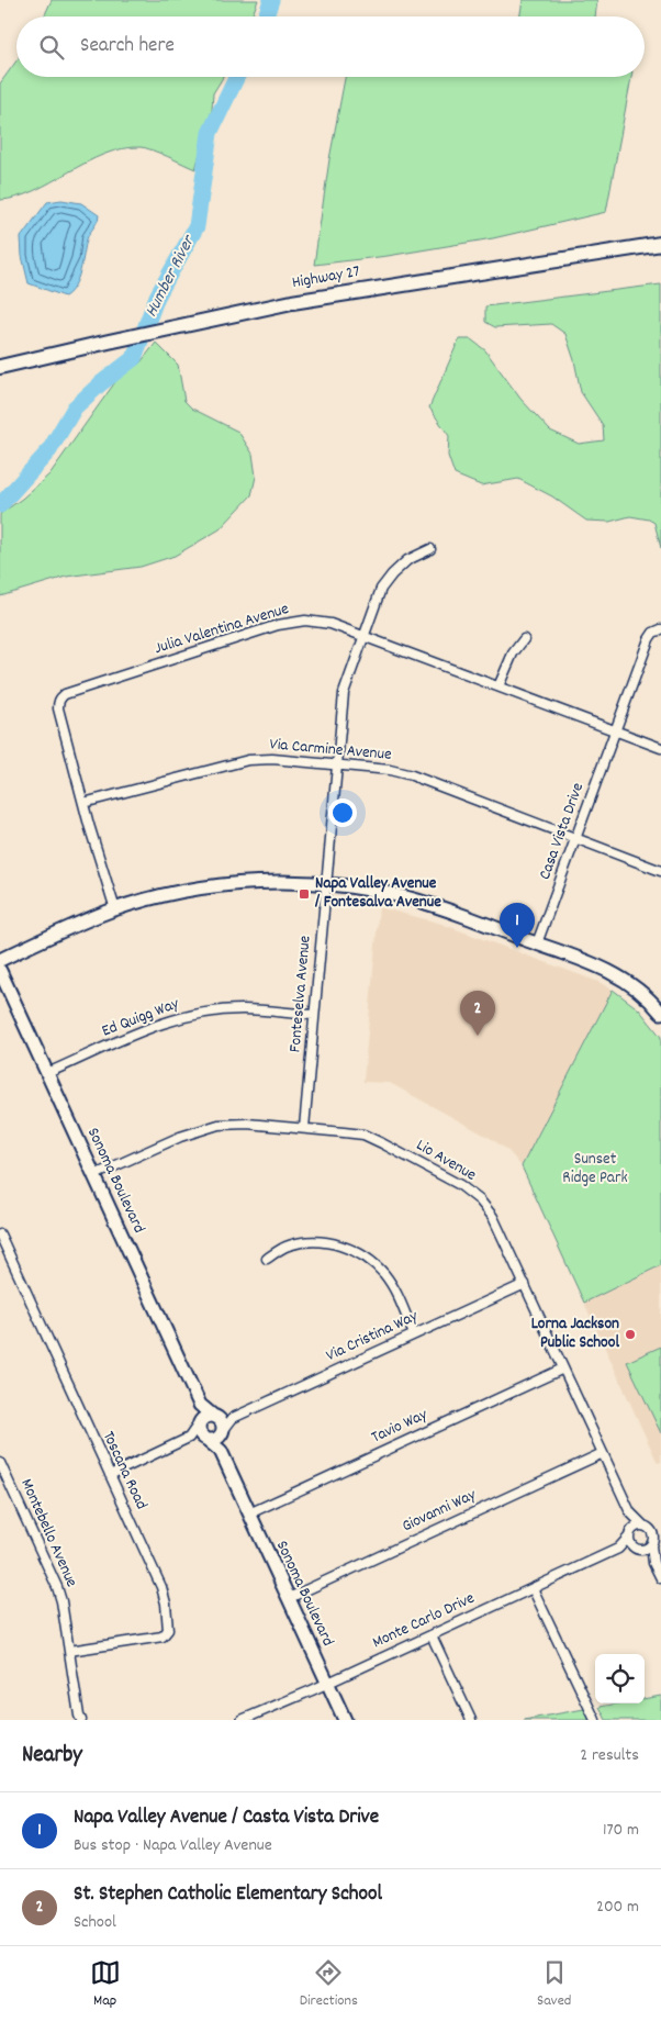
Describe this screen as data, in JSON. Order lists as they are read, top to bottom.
{
  "streets": {
    "main road": ["Highway 27"],
    "street": [
      "Julia Valentina Avenue",
      "Via Carmine Avenue",
      "Casa Vista Drive",
      "Fonteselva Avenue",
      "Ed Quigg Way",
      "Lio Avenue",
      "Sonoma Boulevard",
      "Via Cristina Way",
      "Tavio Way",
      "Toscana Road",
      "Giovanni Way",
      "Montebello Avenue",
      "Monte Carlo Drive"
    ]
  },
  "crossings": [
    ["Julia Valentina Avenue", "Via Carmine Avenue"],
    ["Julia Valentina Avenue", "Casa Vista Drive"],
    ["Julia Valentina Avenue", "Fonteselva Avenue"],
    ["Via Carmine Avenue", "Casa Vista Drive"],
    ["Via Carmine Avenue", "Fonteselva Avenue"],
    ["Fonteselva Avenue", "Ed Quigg Way"],
    ["Fonteselva Avenue", "Lio Avenue"],
    ["Ed Quigg Way", "Sonoma Boulevard"],
    ["Lio Avenue", "Sonoma Boulevard"],
    ["Lio Avenue", "Via Cristina Way"],
    ["Lio Avenue", "Tavio Way"],
    ["Lio Avenue", "Giovanni Way"],
    ["Lio Avenue", "Monte Carlo Drive"],
    ["Sonoma Boulevard", "Via Cristina Way"],
    ["Sonoma Boulevard", "Tavio Way"],
    ["Sonoma Boulevard", "Giovanni Way"],
    ["Sonoma Boulevard", "Monte Carlo Drive"],
    ["Toscana Road", "Montebello Avenue"]
  ],
  "water": ["Humber River"],
  "parks": ["Sunset Ridge Park"],
  "places": {
    "transit": ["Napa Valley Avenue / Fontesalva Avenue"],
    "other": ["Lorna Jackson Public School"]
  },
  "page": {
    "search": "Search here",
    "pins": ["1", "2"],
    "heading": ["Nearby", "2 results"],
    "list": [
      {
        "mark": "1",
        "name": "Napa Valley Avenue / Casta Vista Drive",
        "note": "Bus stop · Napa Valley Avenue",
        "value": "170 m"
      },
      {
        "mark": "2",
        "name": "St. Stephen Catholic Elementary School",
        "note": "School",
        "value": "200 m"
      }
    ],
    "nav": ["Map", "Directions", "Saved"]
  }
}
